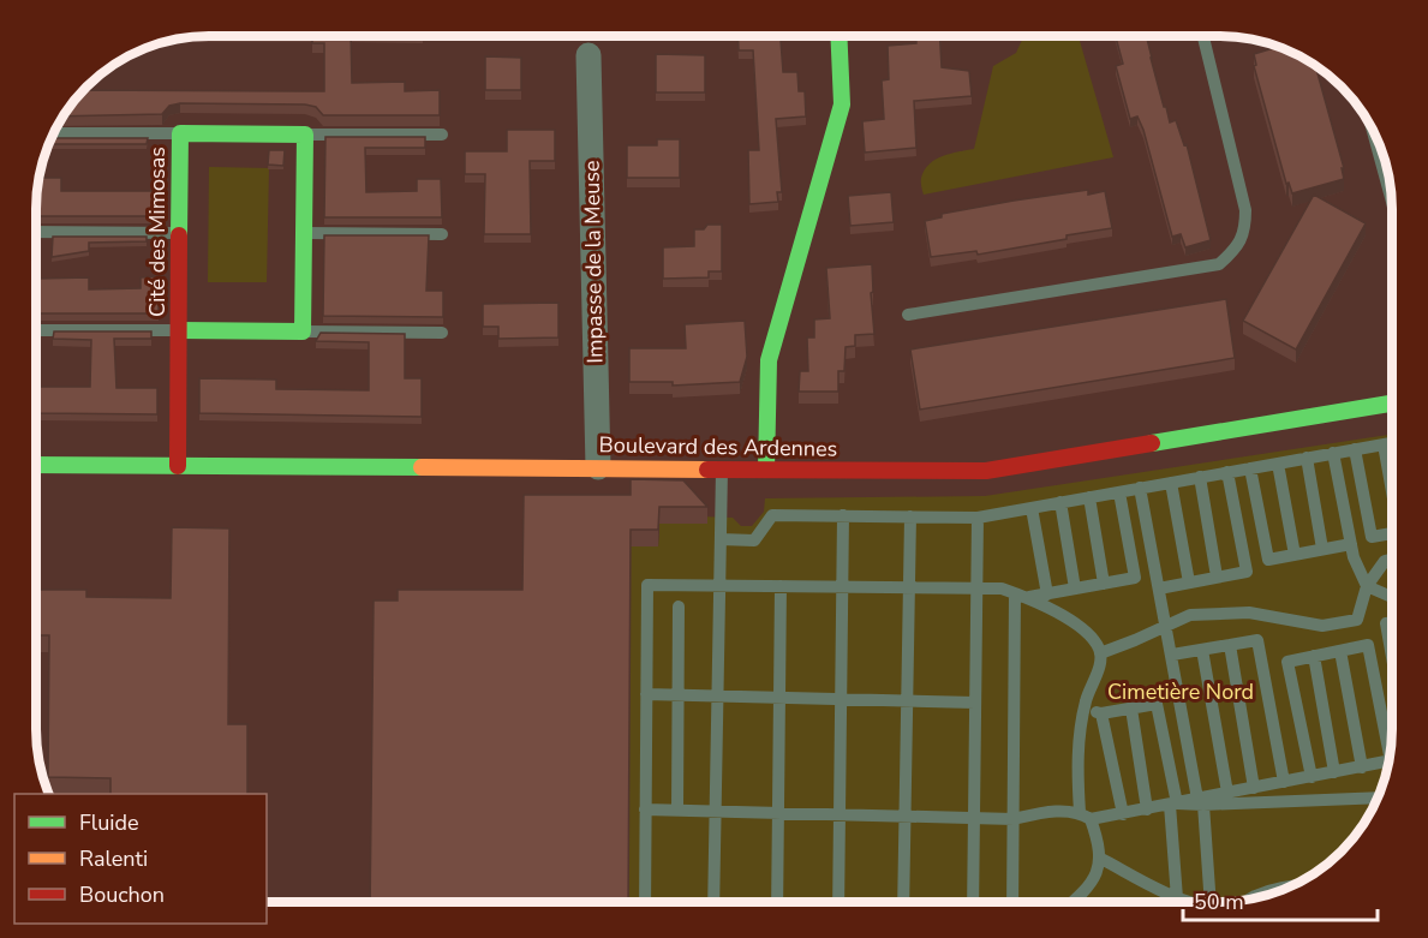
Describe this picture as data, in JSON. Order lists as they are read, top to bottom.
{
  "streets": {
    "main road": ["Cité des Mimosas", "Boulevard des Ardennes"],
    "street": ["Impasse de la Meuse"]
  },
  "crossings": [
    ["Cité des Mimosas", "Boulevard des Ardennes"],
    ["Impasse de la Meuse", "Boulevard des Ardennes"]
  ],
  "parks": ["Cimetière Nord"],
  "legend": ["Fluide", "Ralenti", "Bouchon"],
  "scale_bar": "50 m"
}
